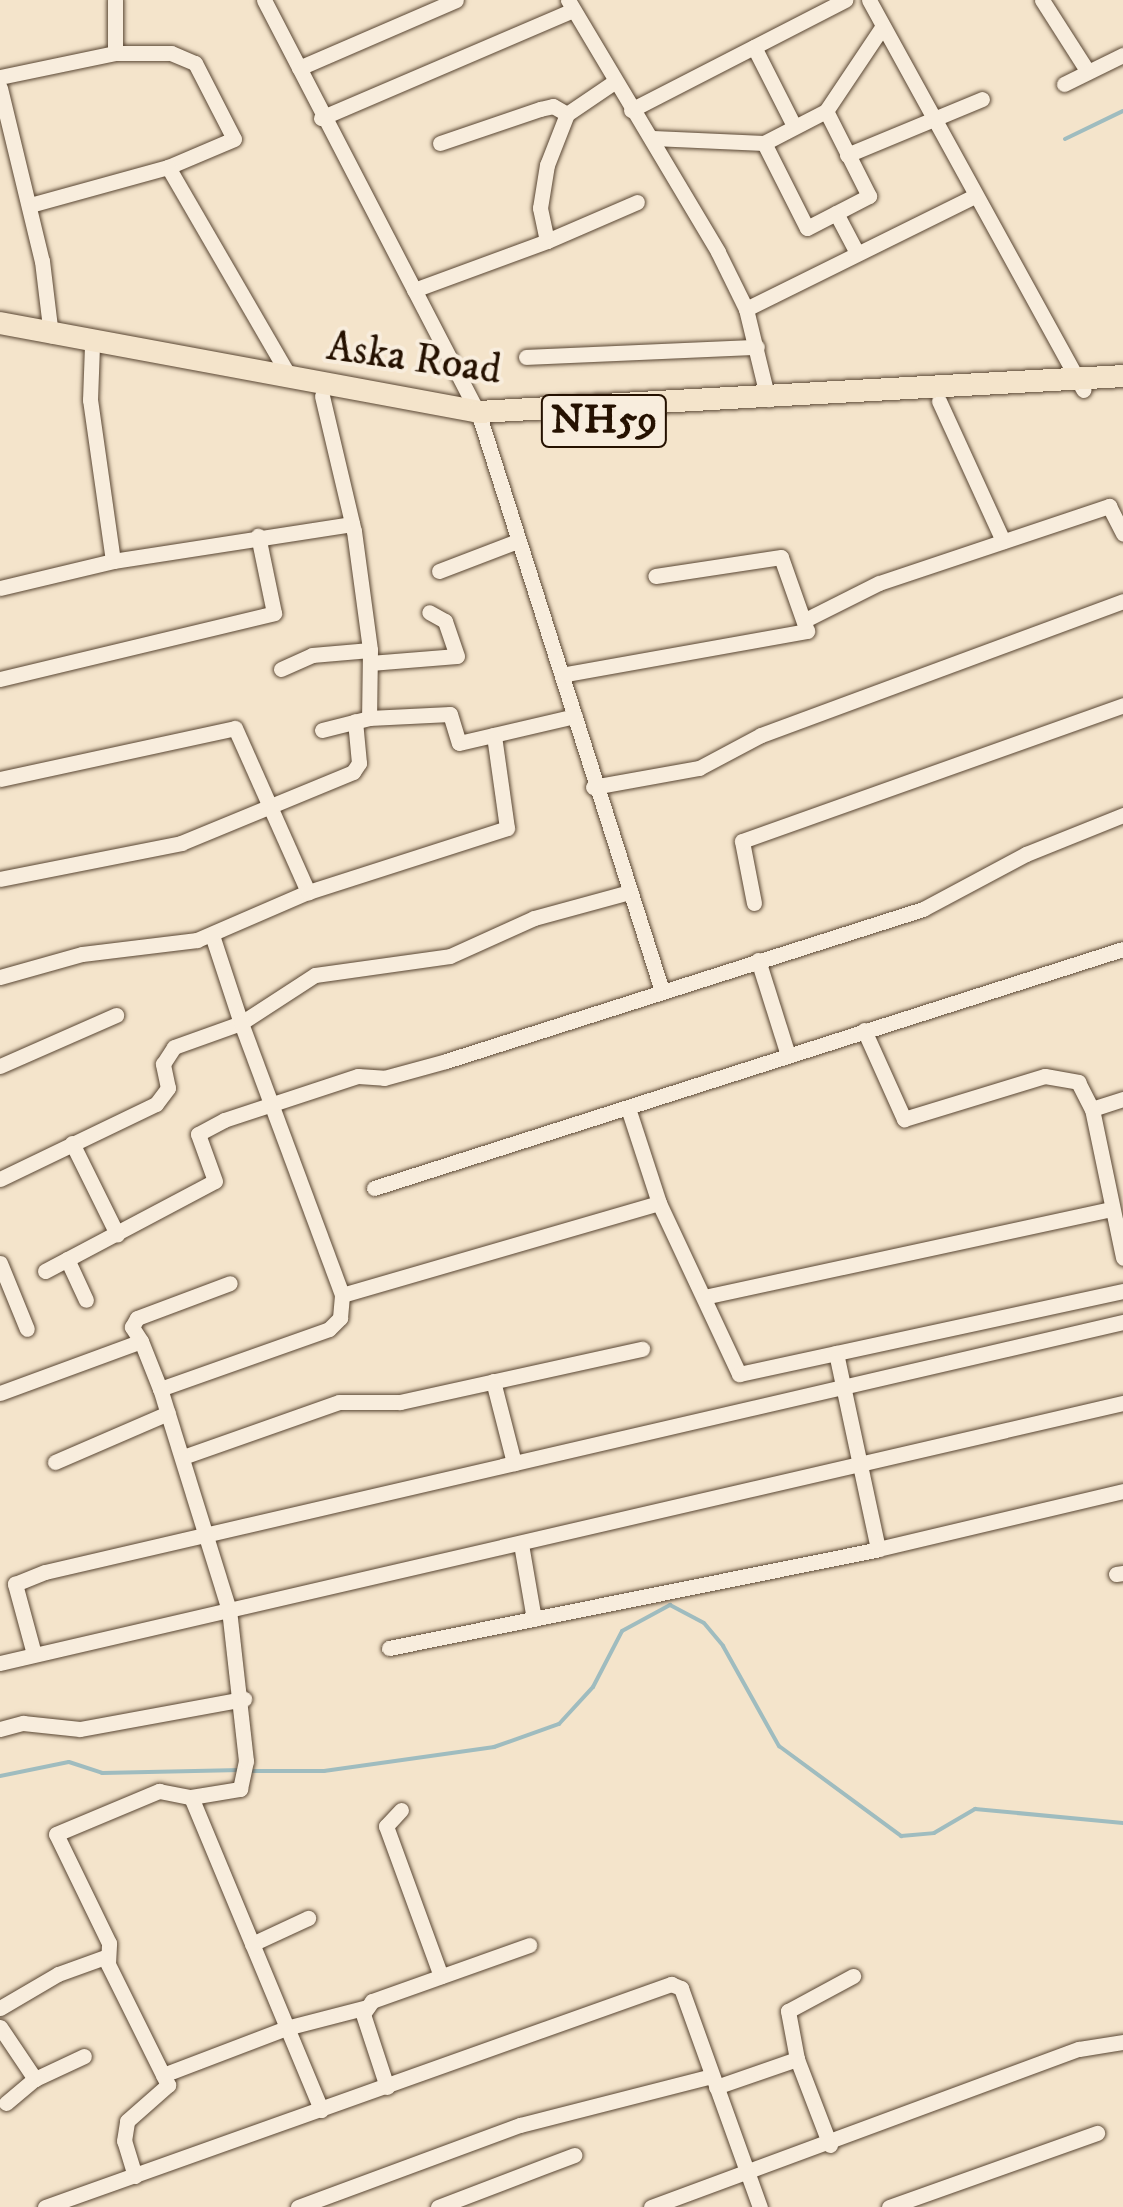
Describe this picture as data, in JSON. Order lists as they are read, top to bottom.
{
  "streets": {
    "highway": ["Aska Road", "NH59"]
  },
  "crossings": [
    ["Aska Road", "NH59"]
  ]
}
